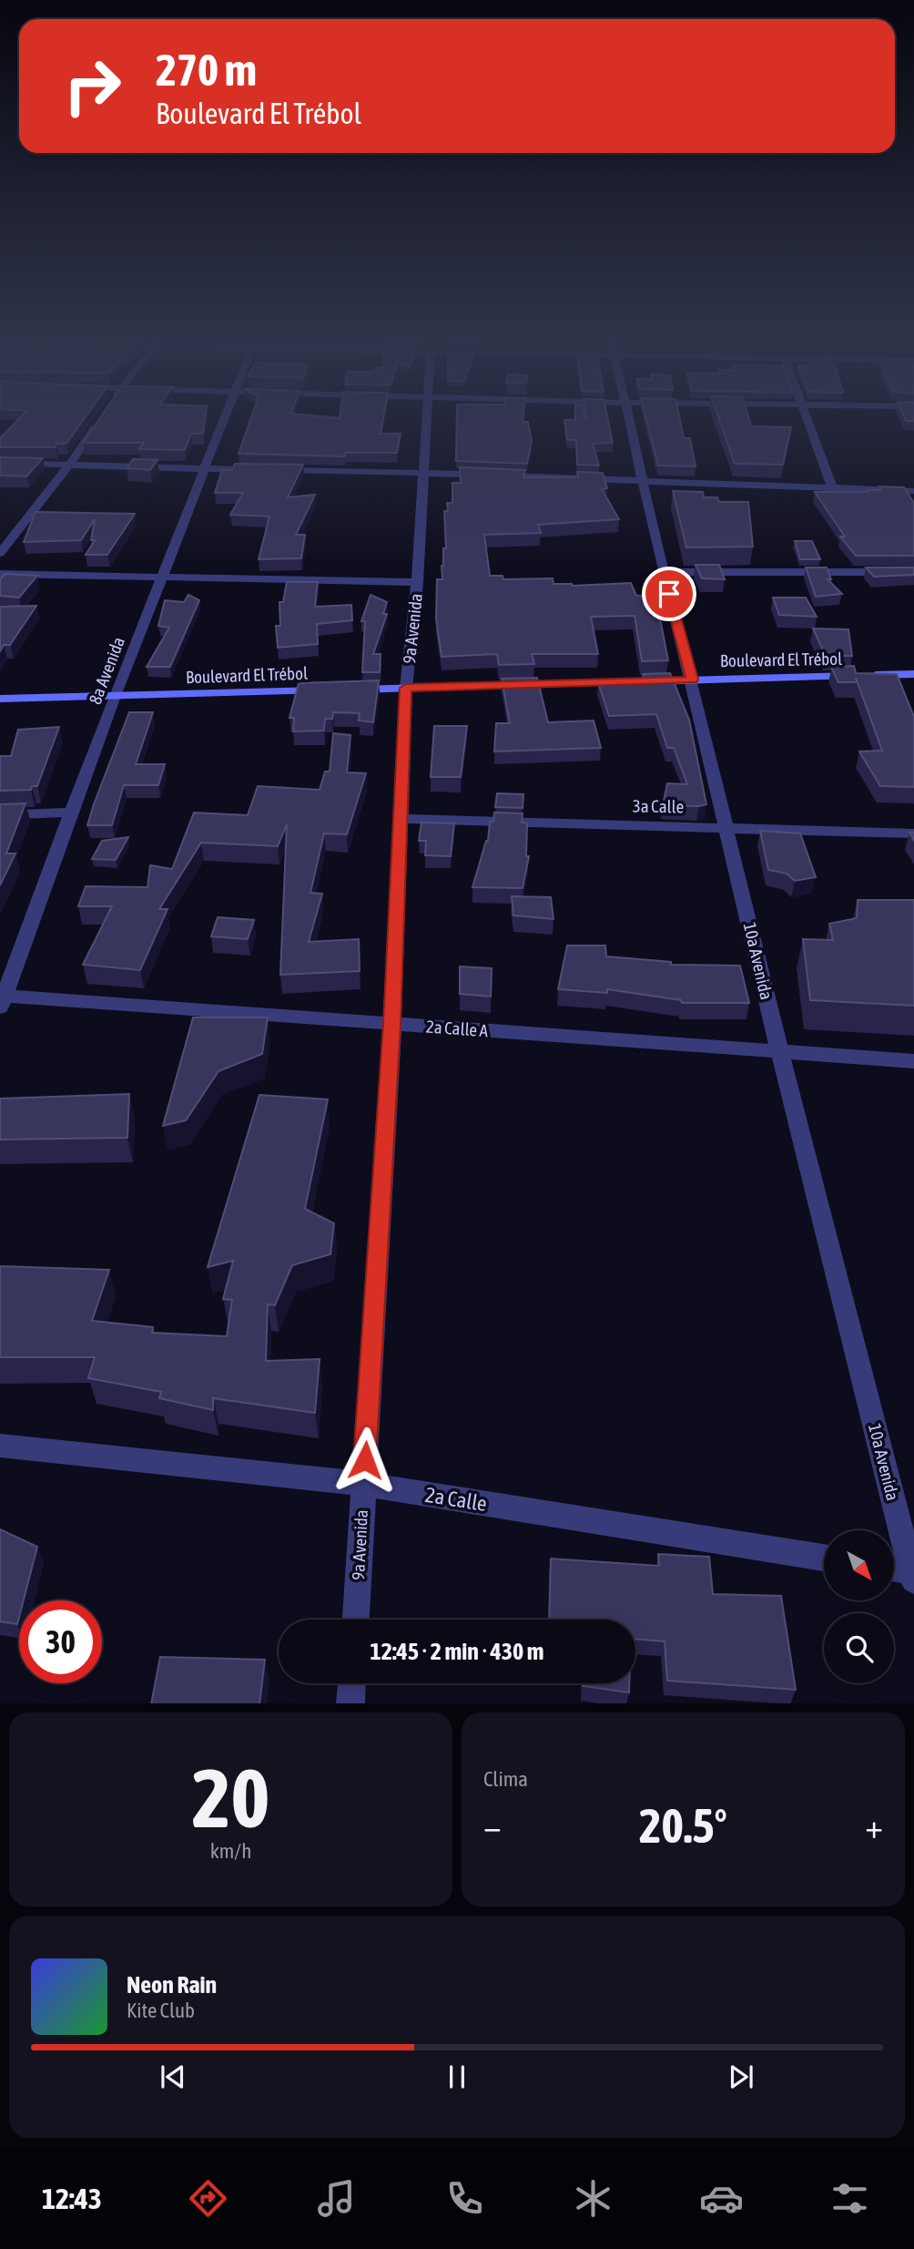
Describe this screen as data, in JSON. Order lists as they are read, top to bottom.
{
  "streets": {
    "main road": ["Boulevard El Trébol"],
    "street": [
      "9a Avenida",
      "8a Avenida",
      "3a Calle",
      "10a Avenida",
      "2a Calle A",
      "2a Calle"
    ]
  },
  "crossings": [
    ["9a Avenida", "Boulevard El Trébol"],
    ["9a Avenida", "3a Calle"],
    ["9a Avenida", "2a Calle A"],
    ["9a Avenida", "2a Calle"],
    ["Boulevard El Trébol", "8a Avenida"],
    ["Boulevard El Trébol", "10a Avenida"],
    ["8a Avenida", "2a Calle A"],
    ["3a Calle", "10a Avenida"],
    ["10a Avenida", "2a Calle A"]
  ],
  "north": "bottom right",
  "page": {
    "turn": ["270 m", "Boulevard El Trébol"],
    "limit": "30",
    "trip": "12:45 · 2 min · 430 m",
    "tile": [
      ["20", "km/h"],
      "Clima"
    ],
    "heat": ["−", "20.5°", "+"],
    "song": ["Neon Rain", "Kite Club"],
    "tabs": "12:43"
  }
}
